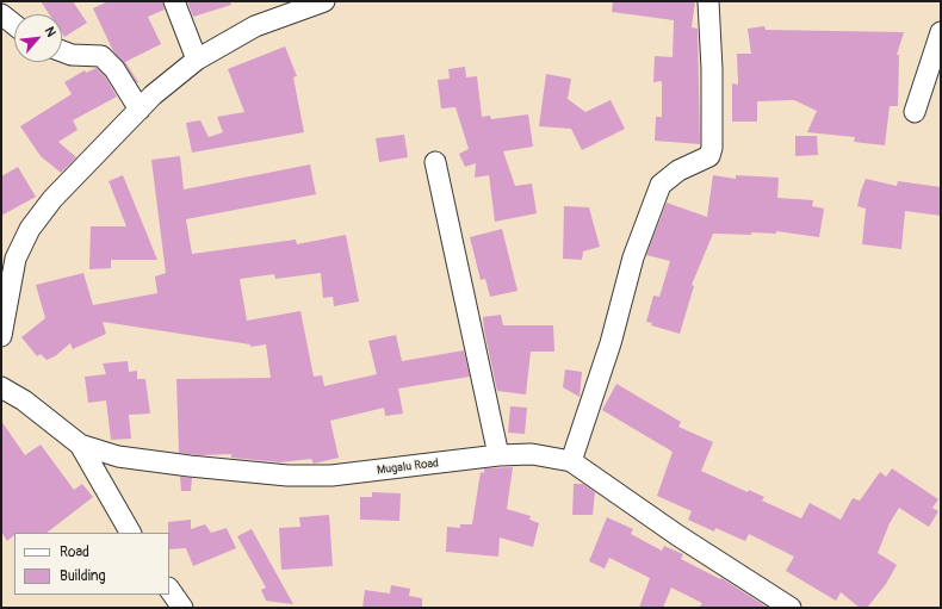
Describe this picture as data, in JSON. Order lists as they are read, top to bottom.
{
  "streets": {
    "street": ["Mugalu Road"]
  },
  "legend": ["Road", "Building"],
  "north": "top right"
}
